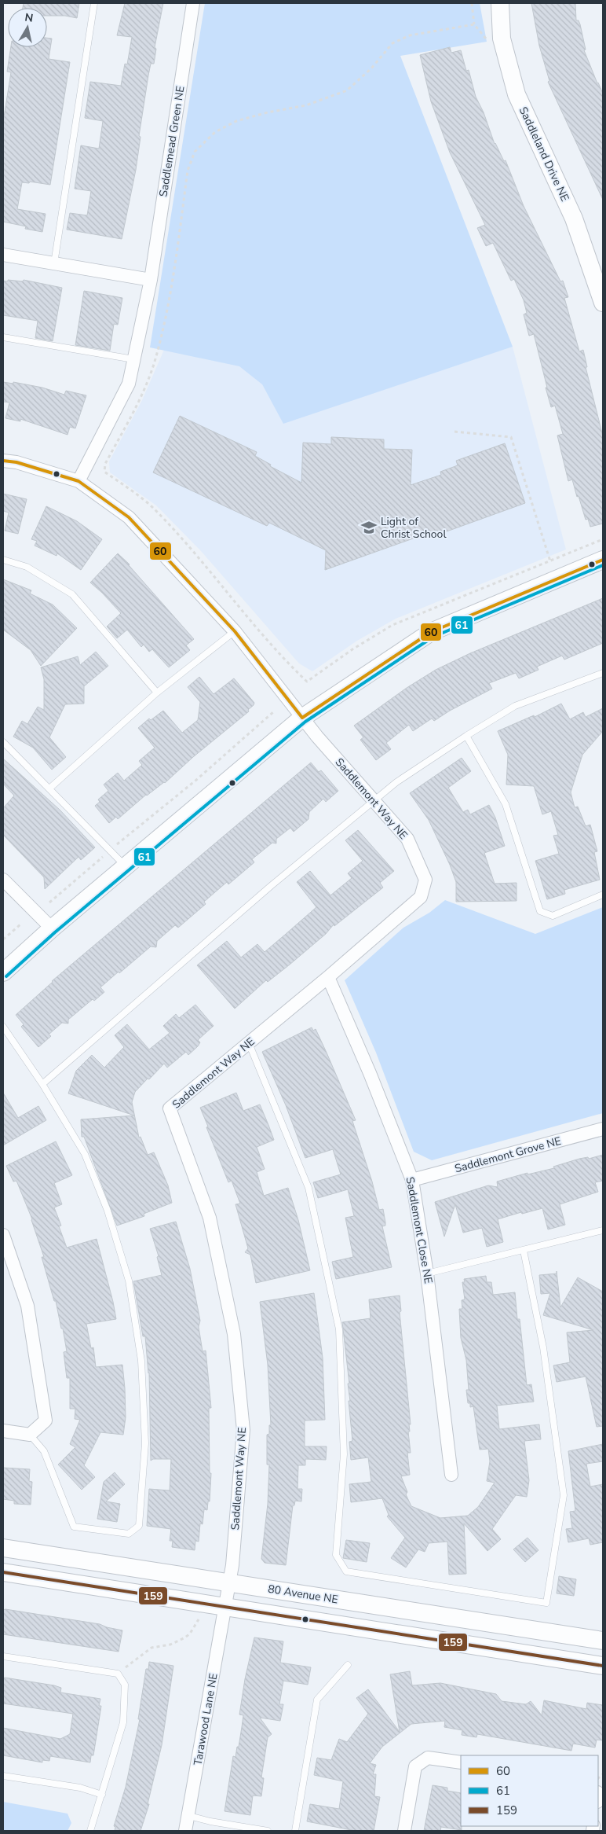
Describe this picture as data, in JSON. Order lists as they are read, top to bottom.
{
  "streets": {
    "street": [
      "Saddlemead Green NE",
      "Saddleland Drive NE",
      "Saddlemont Way NE",
      "Saddlemont Grove NE",
      "Saddlemont Close NE",
      "80 Avenue NE",
      "Tarawood Lane NE"
    ]
  },
  "crossings": [
    ["Saddlemead Green NE", "Saddlemont Way NE"],
    ["Saddlemont Way NE", "Saddlemont Close NE"],
    ["Saddlemont Way NE", "80 Avenue NE"],
    ["Saddlemont Way NE", "Tarawood Lane NE"],
    ["Saddlemont Grove NE", "Saddlemont Close NE"]
  ],
  "places": {
    "school or university": ["Light of Christ School"]
  },
  "lines": ["transit line 60", "transit line 61", "transit line 159"],
  "legend": ["60", "61", "159"],
  "north": "top"
}
